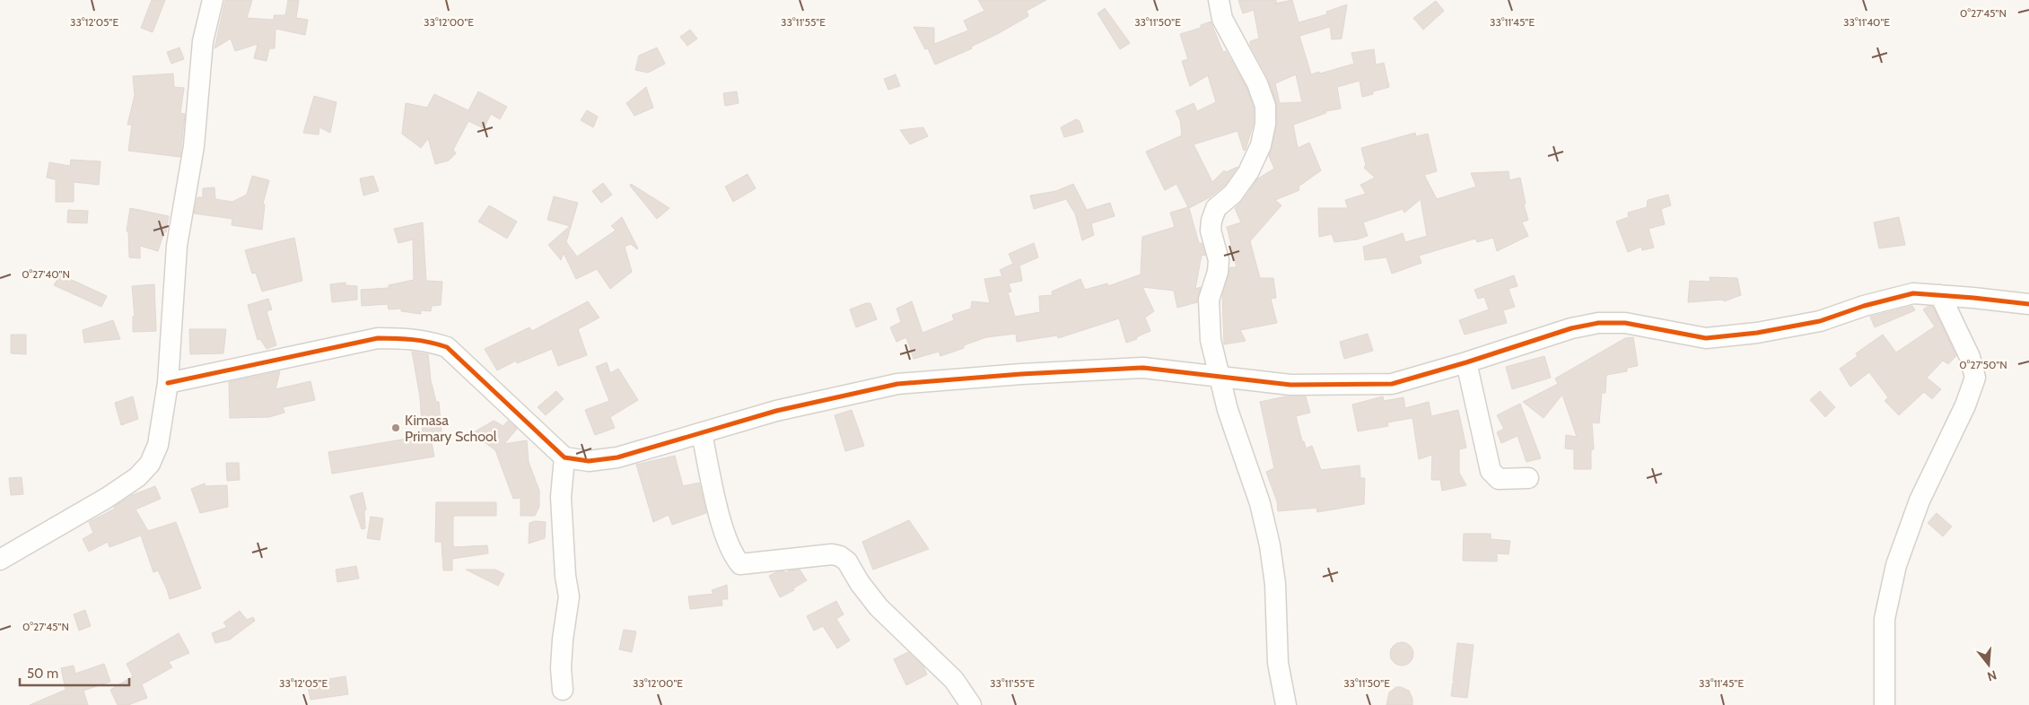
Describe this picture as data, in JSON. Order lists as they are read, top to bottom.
{
  "places": ["Kimasa Primary School"],
  "scale_bar": "50 m",
  "north": "bottom",
  "coordinates": [
    "0°27'45\"N",
    "33°12'05\"E",
    "33°12'00\"E",
    "33°11'55\"E",
    "33°11'50\"E",
    "33°11'45\"E",
    "33°11'40\"E",
    "0°27'40\"N",
    "0°27'50\"N"
  ]
}
